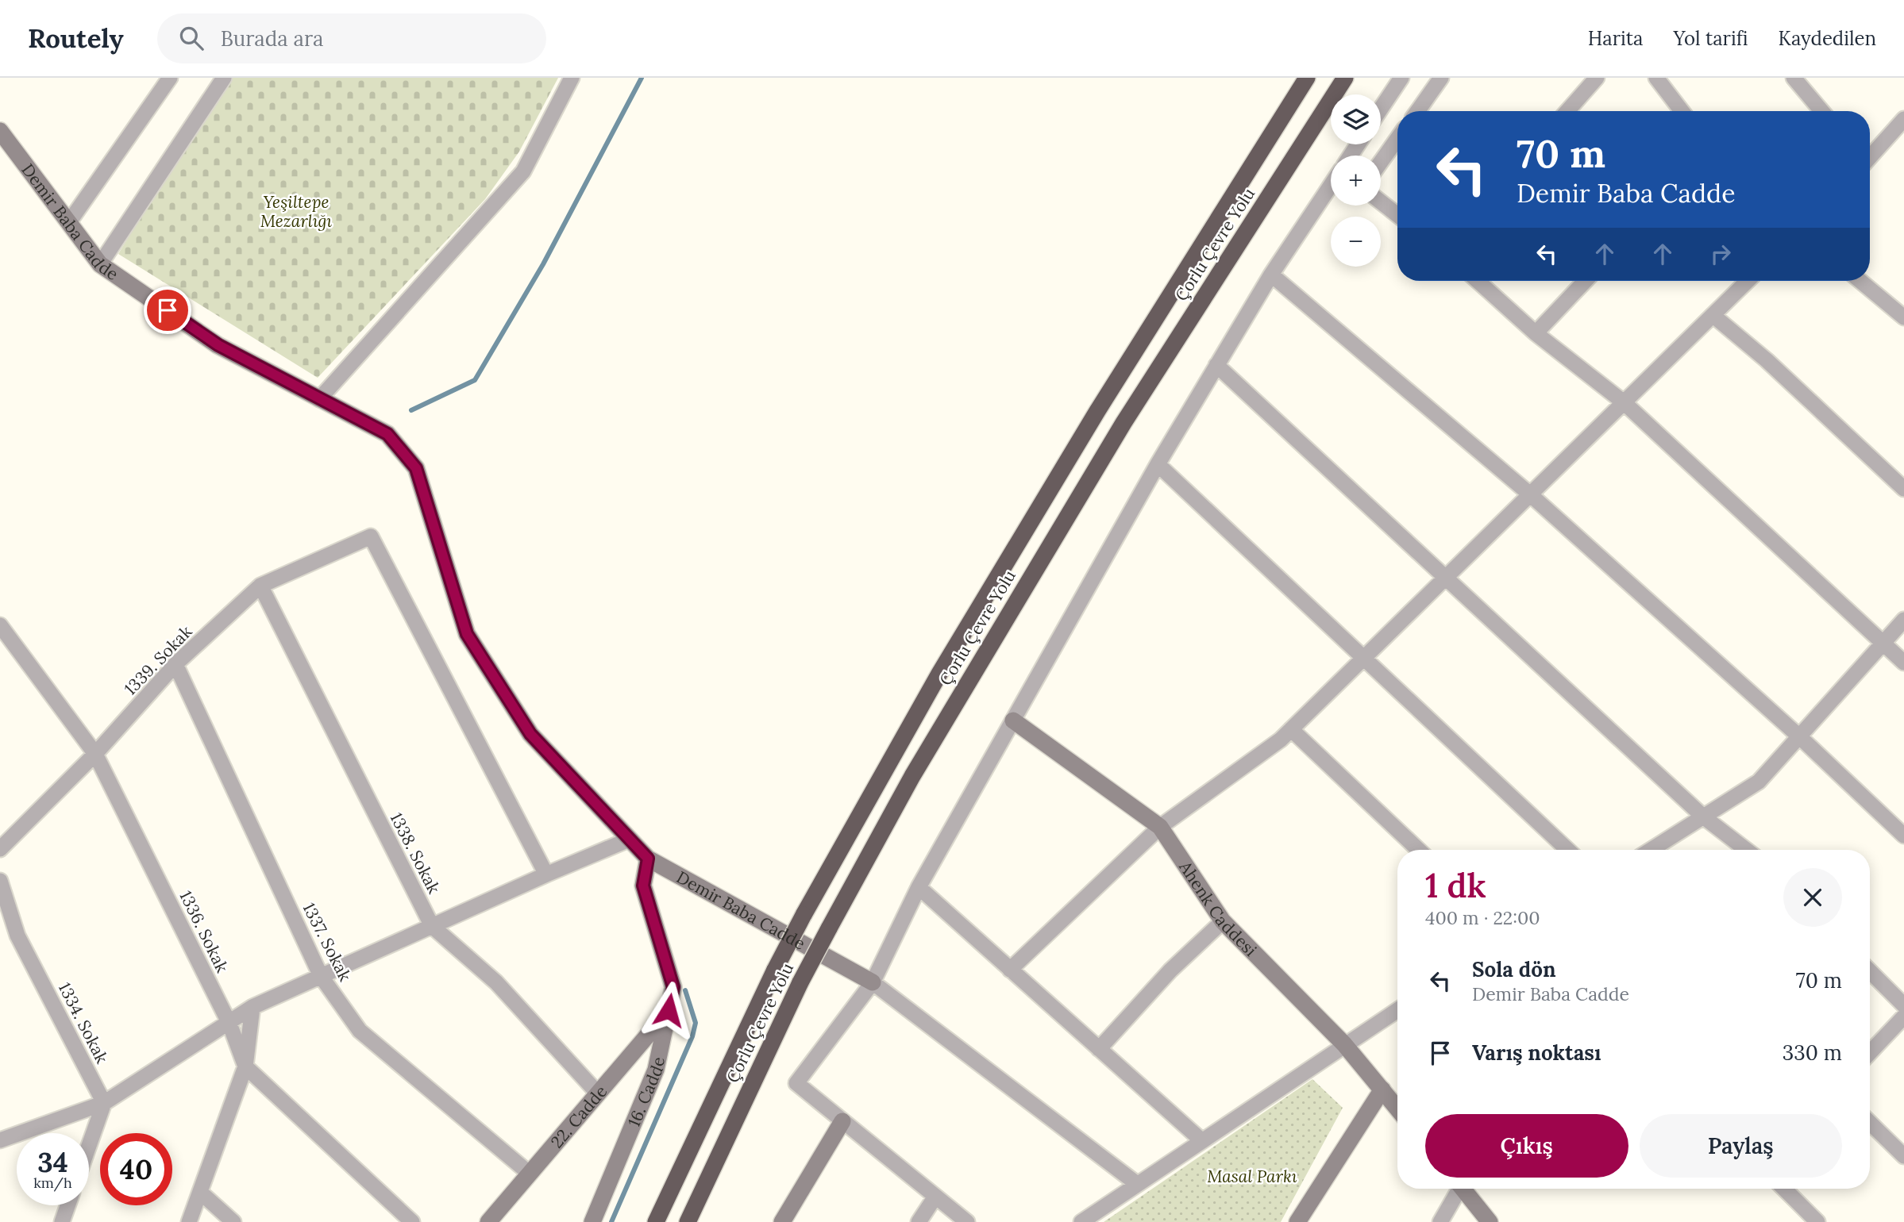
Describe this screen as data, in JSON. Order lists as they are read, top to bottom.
{
  "streets": {
    "highway": ["Çorlu Çevre Yolu"],
    "street": [
      "Demir Baba Cadde",
      "1339. Sokak",
      "1338. Sokak",
      "Ahenk Caddesi",
      "1336. Sokak",
      "1337. Sokak",
      "1334. Sokak",
      "16. Cadde",
      "22. Cadde"
    ]
  },
  "crossings": [
    ["Demir Baba Cadde", "16. Cadde"],
    ["1339. Sokak", "1338. Sokak"],
    ["1339. Sokak", "1336. Sokak"],
    ["1339. Sokak", "1337. Sokak"],
    ["1338. Sokak", "22. Cadde"],
    ["1337. Sokak", "22. Cadde"],
    ["16. Cadde", "22. Cadde"]
  ],
  "parks": ["Yeşiltepe Mezarlığı", "Masal Parkı"],
  "page": {
    "header": "Routely",
    "search": "Burada ara",
    "nav": ["Harita", "Yol tarifi", "Kaydedilen"],
    "map_buttons": ["+", "−"],
    "turn": ["70 m", "Demir Baba Cadde"],
    "heading": ["1 dk", "400 m · 22:00"],
    "list": [
      {
        "name": "Sola dön",
        "note": "Demir Baba Cadde",
        "value": "70 m"
      },
      {
        "name": "Varış noktası",
        "value": "330 m"
      }
    ],
    "buttons": ["Çıkış", "Paylaş"],
    "speed": "34 km/h",
    "limit": "40"
  }
}
